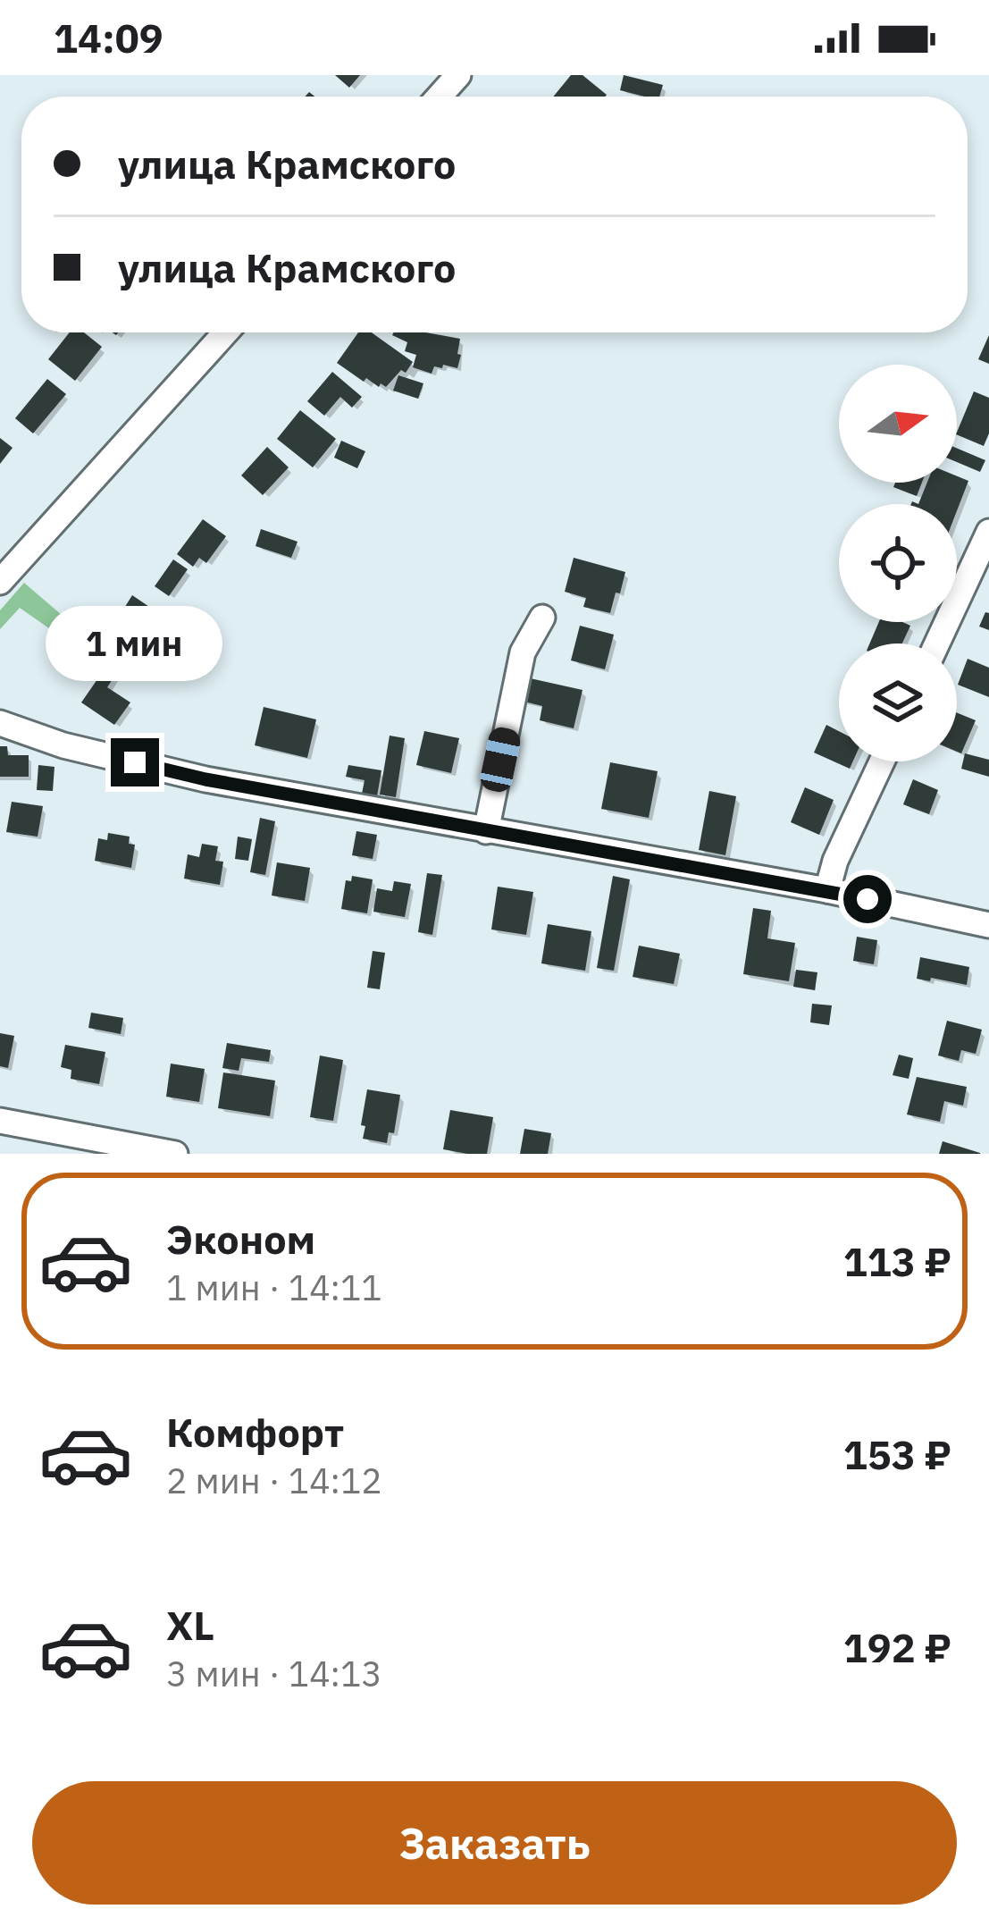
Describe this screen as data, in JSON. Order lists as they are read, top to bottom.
{
  "north": "right",
  "page": {
    "status": "14:09",
    "banner": ["улица Крамского", "улица Крамского"],
    "bubble": "1 мин",
    "list": [
      {
        "name": "Эконом",
        "note": "1 мин · 14:11",
        "value": "113 ₽"
      },
      {
        "name": "Комфорт",
        "note": "2 мин · 14:12",
        "value": "153 ₽"
      },
      {
        "name": "XL",
        "note": "3 мин · 14:13",
        "value": "192 ₽"
      }
    ],
    "buttons": "Заказать"
  }
}
